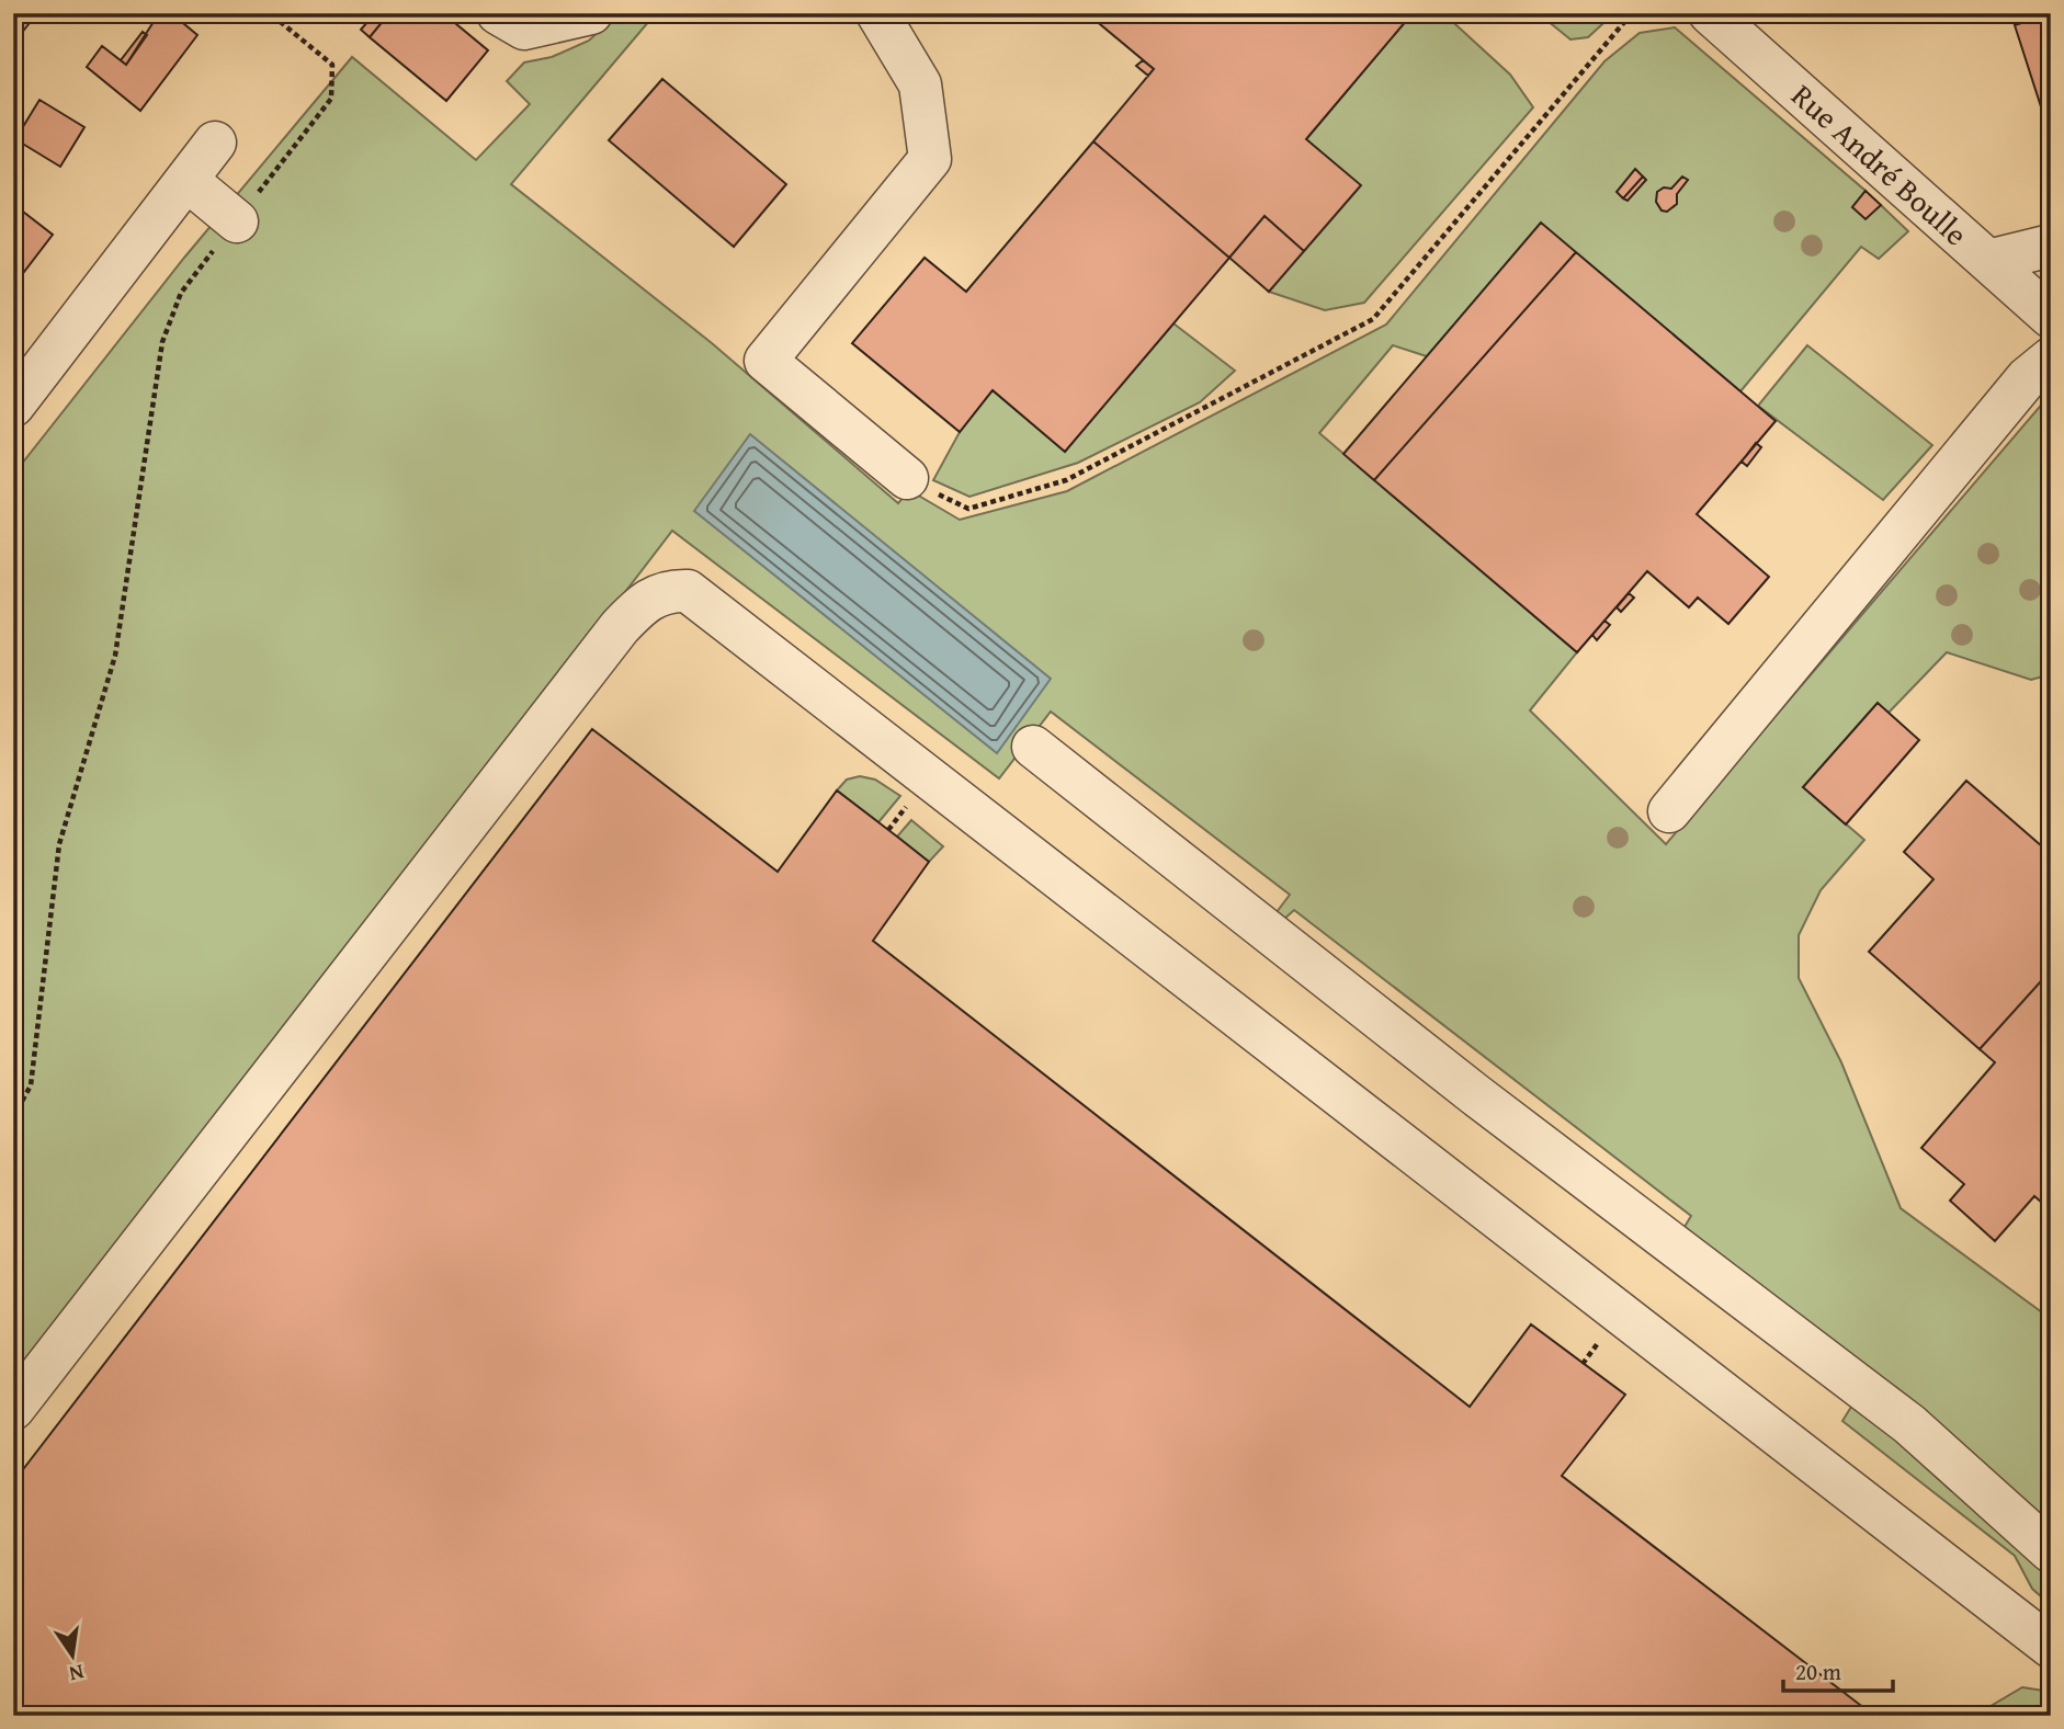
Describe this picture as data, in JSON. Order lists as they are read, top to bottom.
{
  "streets": {
    "street": ["Rue André Boulle"]
  },
  "scale_bar": "20 m",
  "north": "bottom"
}
